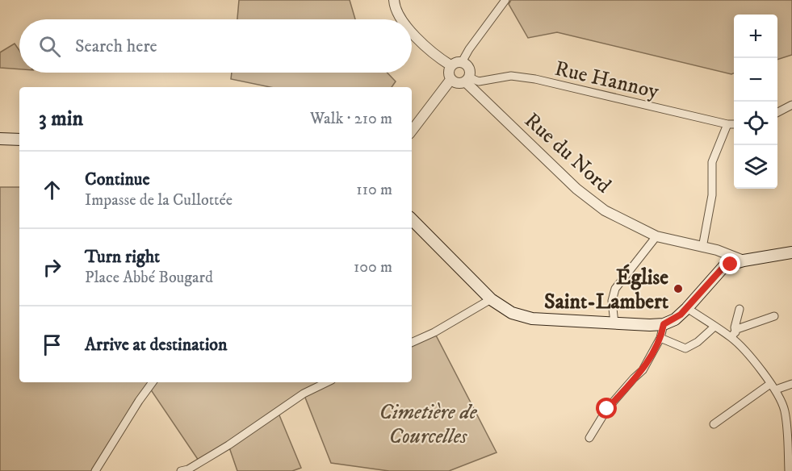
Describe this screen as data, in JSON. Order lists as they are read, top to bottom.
{
  "streets": {
    "street": ["Rue Hannoy", "Rue du Nord"]
  },
  "crossings": [
    ["Rue Hannoy", "Rue du Nord"]
  ],
  "parks": ["Cimetière de Courcelles"],
  "places": ["Église Saint-Lambert"],
  "page": {
    "map_buttons": ["+", "−"],
    "search": "Search here",
    "heading": ["3 min", "Walk · 210 m"],
    "list": [
      ["Continue", "Impasse de la Cullottée", "110 m"],
      ["Turn right", "Place Abbé Bougard", "100 m"],
      "Arrive at destination"
    ]
  }
}
